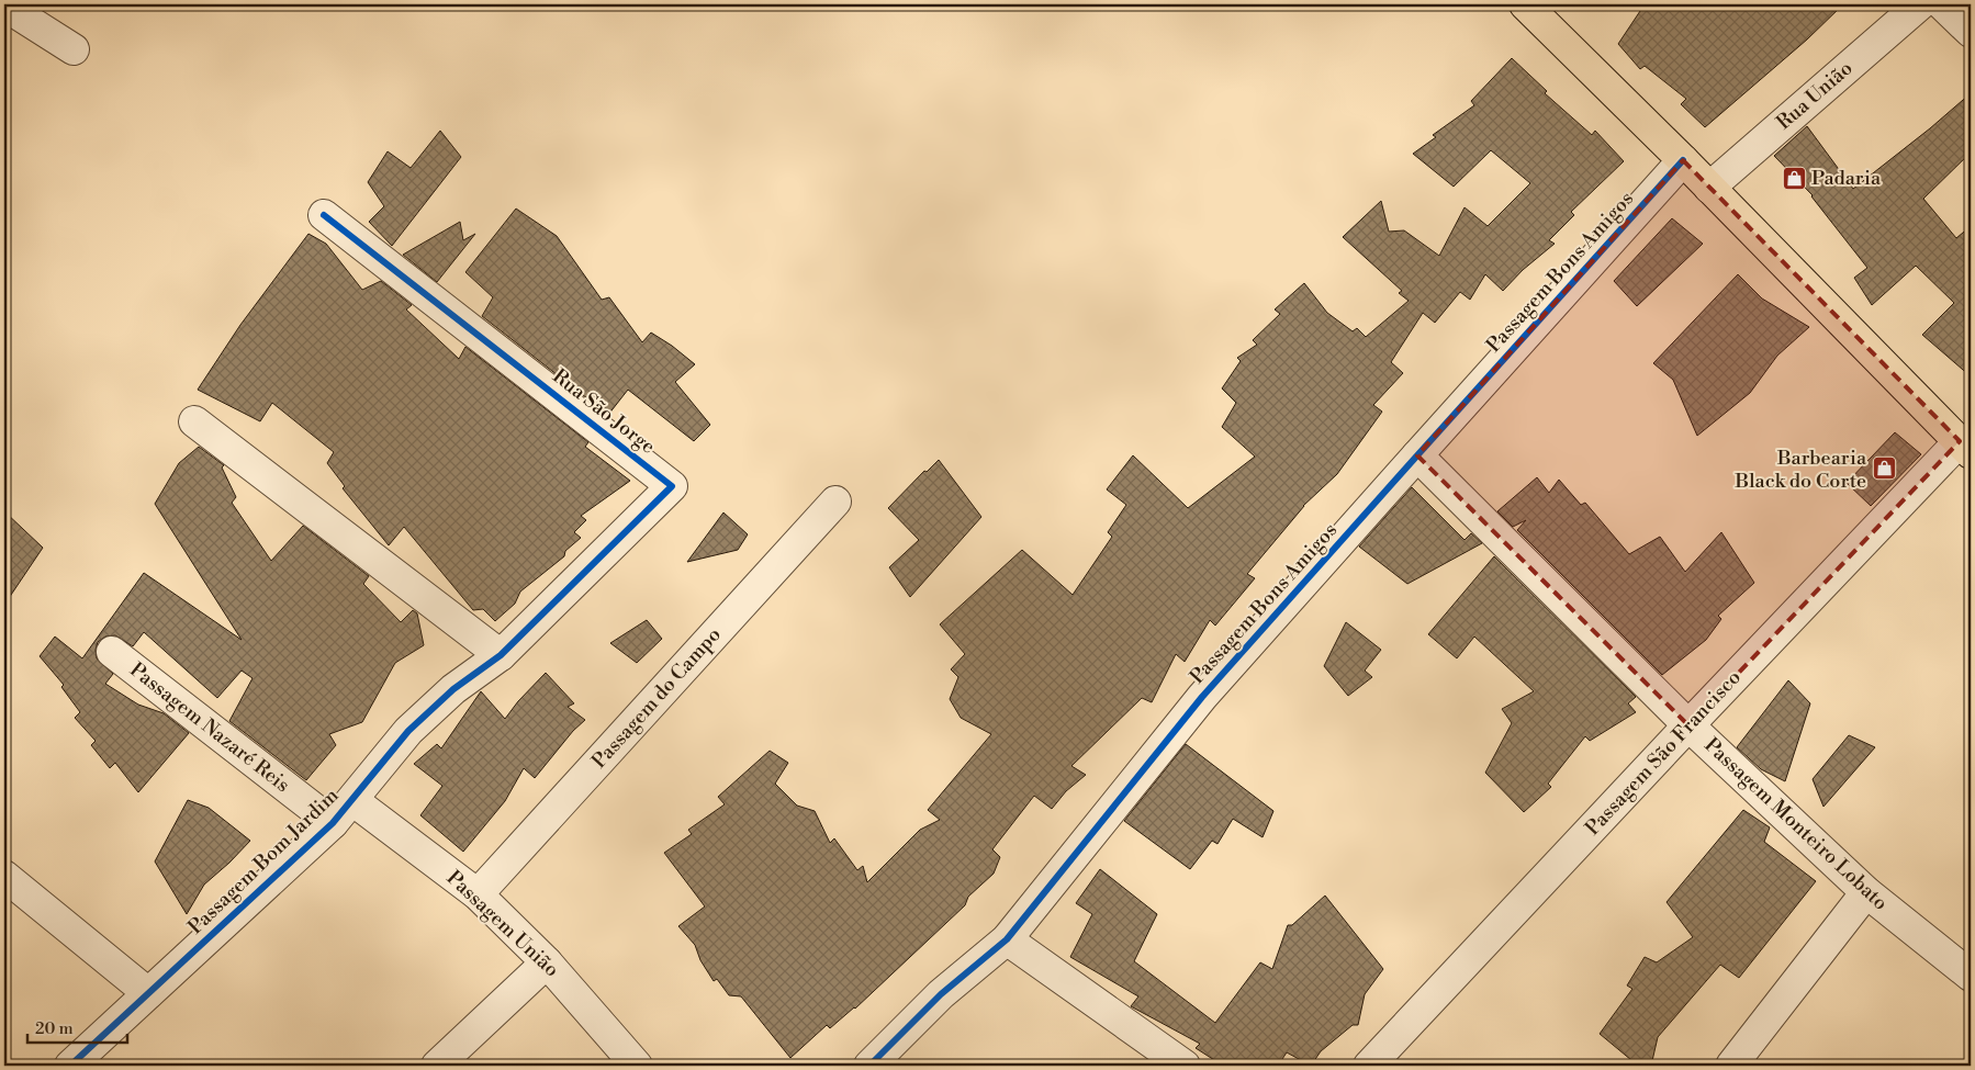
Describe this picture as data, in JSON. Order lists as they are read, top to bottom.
{
  "streets": {
    "street": [
      "Rua União",
      "Passagem Bons Amigos",
      "Rua São Jorge",
      "Passagem do Campo",
      "Passagem Nazaré Reis",
      "Passagem São Francisco",
      "Passagem Monteiro Lobato",
      "Passagem Bom Jardim",
      "Passagem União"
    ]
  },
  "crossings": [
    ["Passagem Bons Amigos", "Passagem Monteiro Lobato"],
    ["Rua São Jorge", "Passagem Bom Jardim"],
    ["Passagem do Campo", "Passagem União"],
    ["Passagem Nazaré Reis", "Passagem Bom Jardim"],
    ["Passagem São Francisco", "Passagem Monteiro Lobato"],
    ["Passagem Bom Jardim", "Passagem União"]
  ],
  "places": {
    "shop": ["Padaria", "Barbearia Black do Corte"]
  },
  "scale_bar": "20 m"
}
